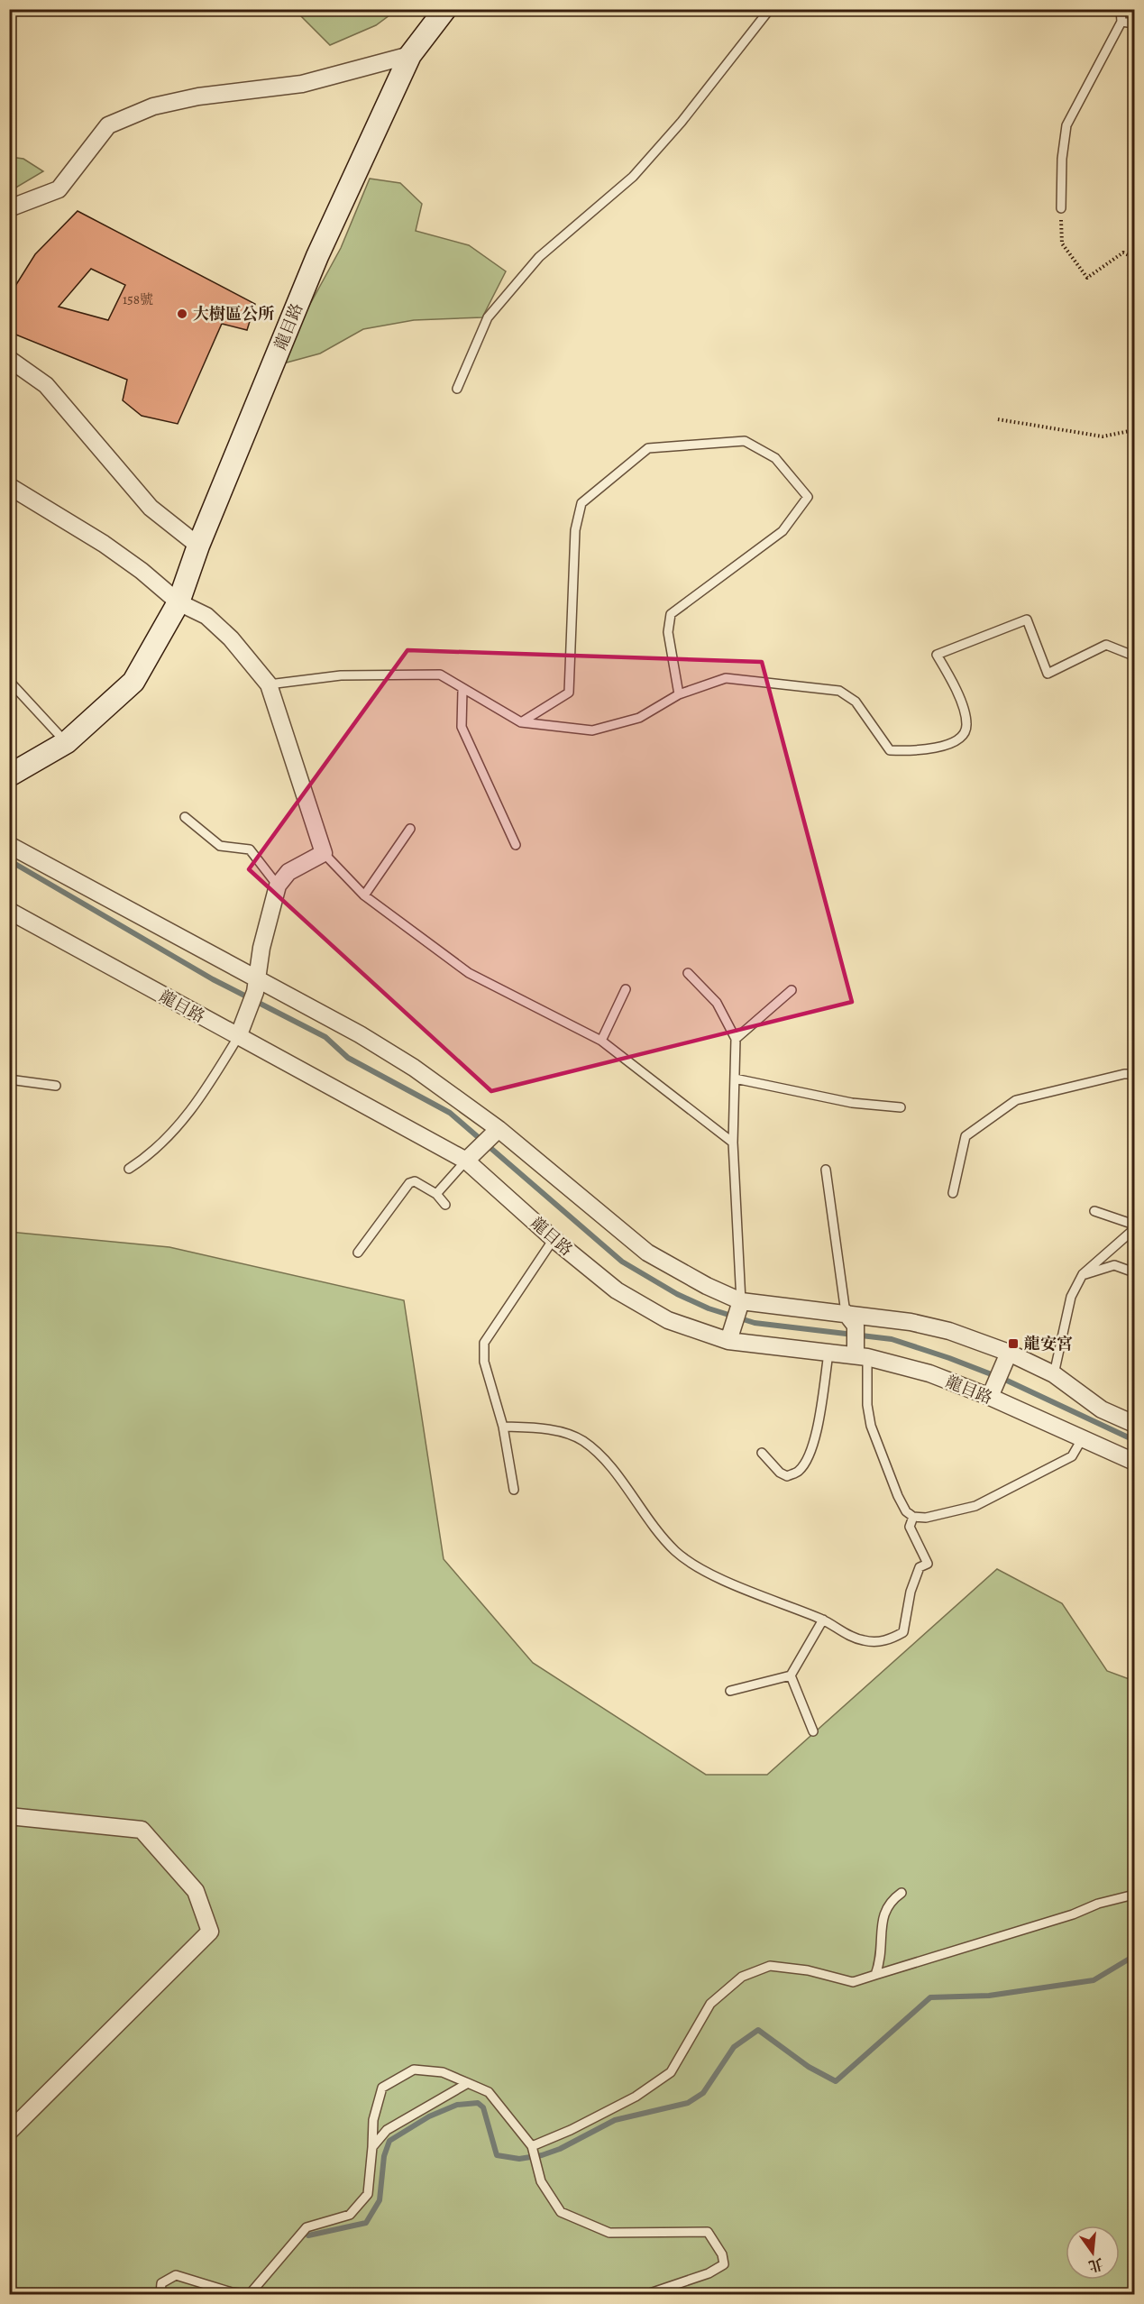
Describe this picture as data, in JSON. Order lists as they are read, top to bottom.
{
  "streets": {
    "street": ["龍目路"]
  },
  "places": {
    "other": ["大樹區公所"],
    "transit": ["龍安宮"]
  },
  "house_numbers": ["158號"],
  "north": "bottom"
}
